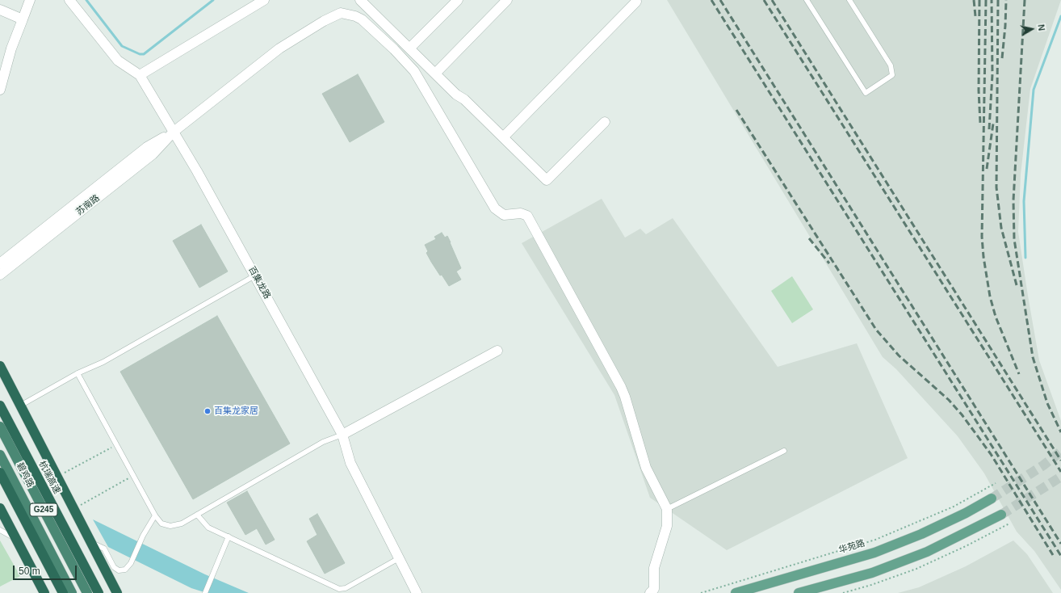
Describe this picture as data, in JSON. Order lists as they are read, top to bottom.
{
  "streets": {
    "highway": ["碧鸡路", "杭瑞高速", "G245"],
    "main road": ["华苑路"],
    "street": ["苏南路", "百集龙路"]
  },
  "crossings": [
    ["苏南路", "百集龙路"]
  ],
  "places": ["百集龙家居"],
  "scale_bar": "50 m",
  "north": "right"
}
